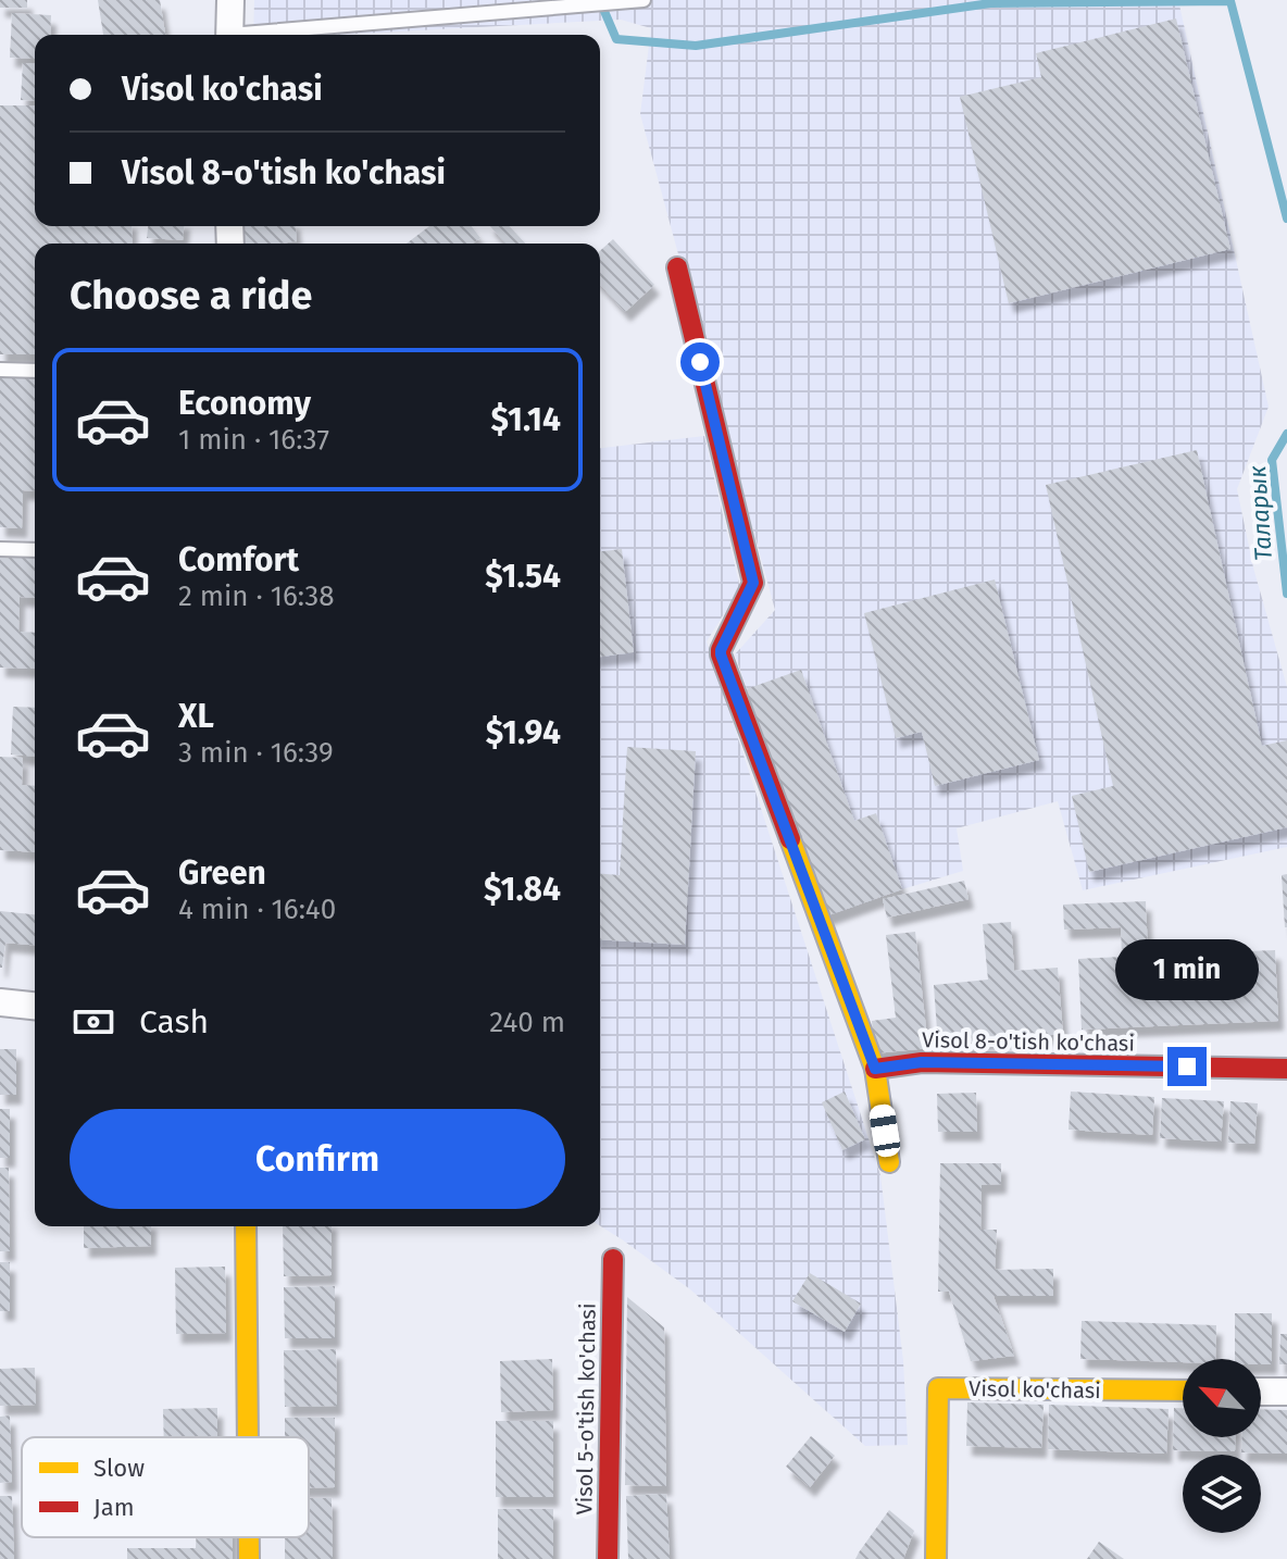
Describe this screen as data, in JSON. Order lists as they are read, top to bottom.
{
  "streets": {
    "street": ["Visol 8-o'tish ko'chasi", "Visol ko'chasi", "Visol 5-o'tish ko'chasi"]
  },
  "water": ["Таларык"],
  "legend": ["Slow", "Jam"],
  "north": "top left",
  "page": {
    "banner": ["Visol ko'chasi", "Visol 8-o'tish ko'chasi"],
    "heading": "Choose a ride",
    "list": [
      {
        "name": "Economy",
        "note": "1 min · 16:37",
        "value": "$1.14"
      },
      {
        "name": "Comfort",
        "note": "2 min · 16:38",
        "value": "$1.54"
      },
      {
        "name": "XL",
        "note": "3 min · 16:39",
        "value": "$1.94"
      },
      {
        "name": "Green",
        "note": "4 min · 16:40",
        "value": "$1.84"
      }
    ],
    "bubble": "1 min",
    "pay": ["Cash", "240 m"],
    "buttons": "Confirm"
  }
}
